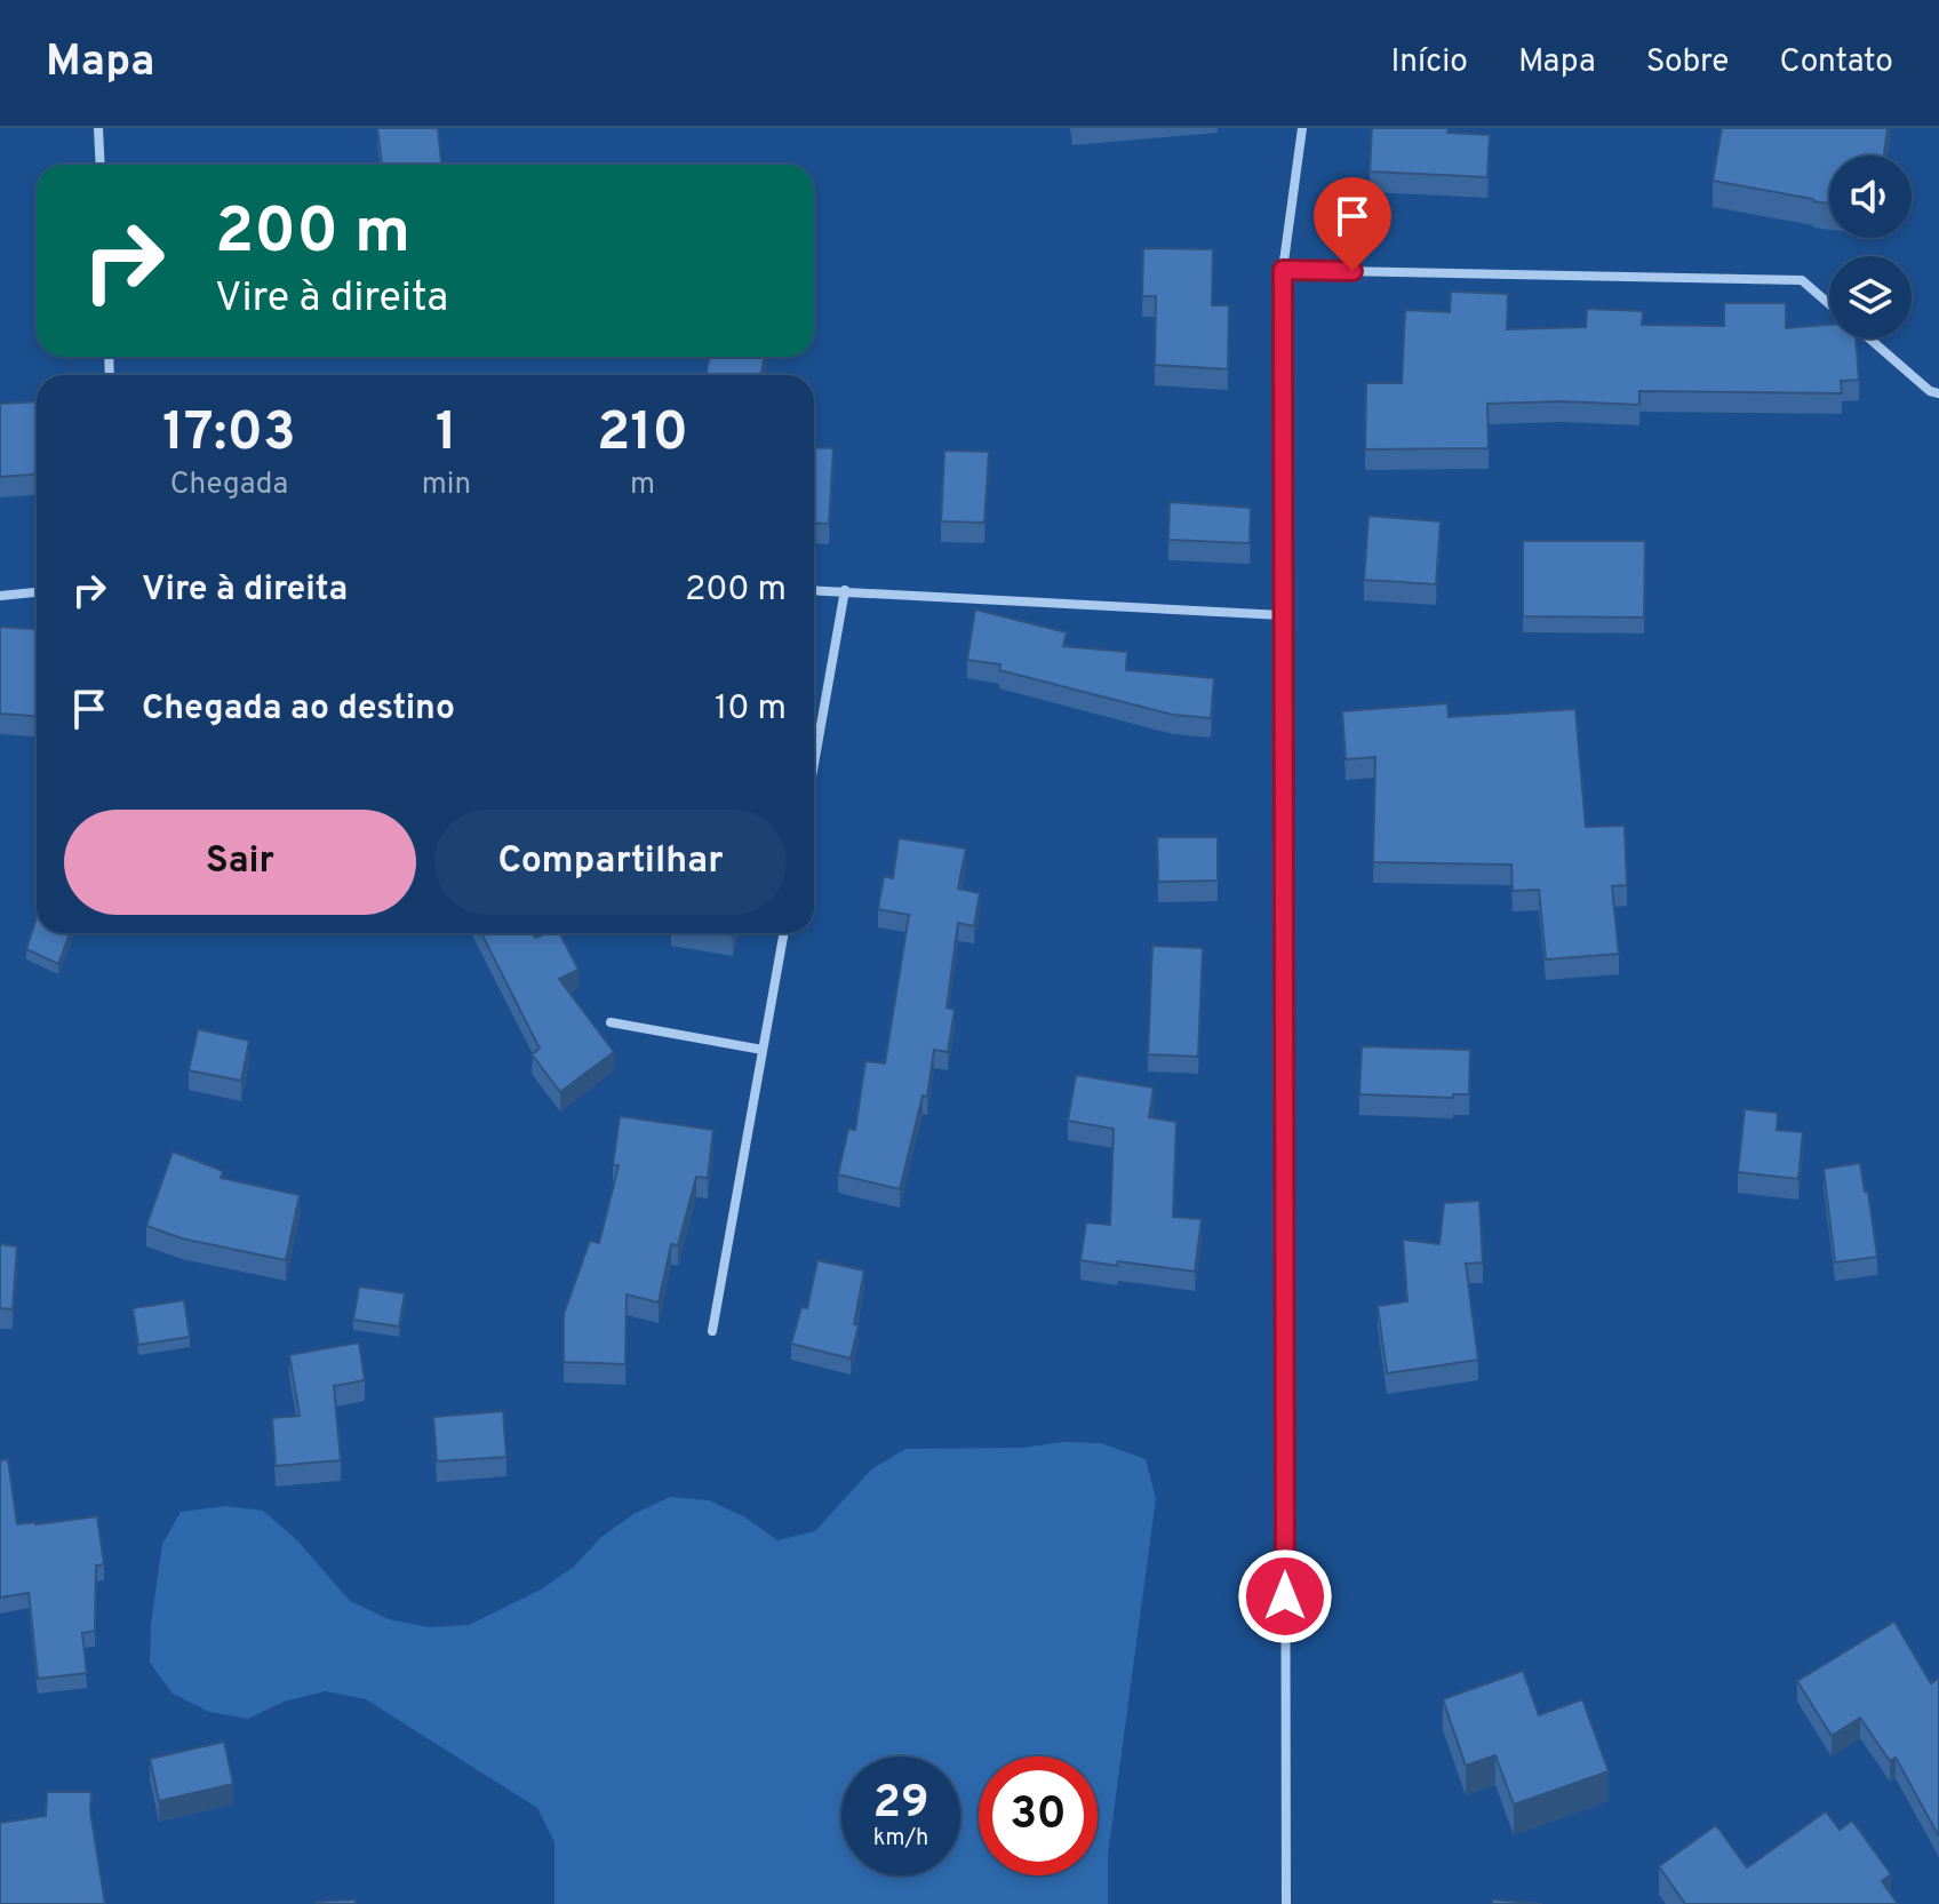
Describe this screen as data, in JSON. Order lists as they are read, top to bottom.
{
  "page": {
    "header": "Mapa",
    "nav": [
      "Início",
      "Mapa",
      "Sobre",
      "Contato"
    ],
    "turn": ["200 m", "Vire à direita"],
    "eta": [
      "17:03",
      "Chegada",
      "1",
      "min",
      "210",
      "m"
    ],
    "list": [
      {
        "name": "Vire à direita",
        "value": "200 m"
      },
      {
        "name": "Chegada ao destino",
        "value": "10 m"
      }
    ],
    "buttons": ["Sair", "Compartilhar"],
    "speed": "29 km/h",
    "limit": "30"
  }
}
